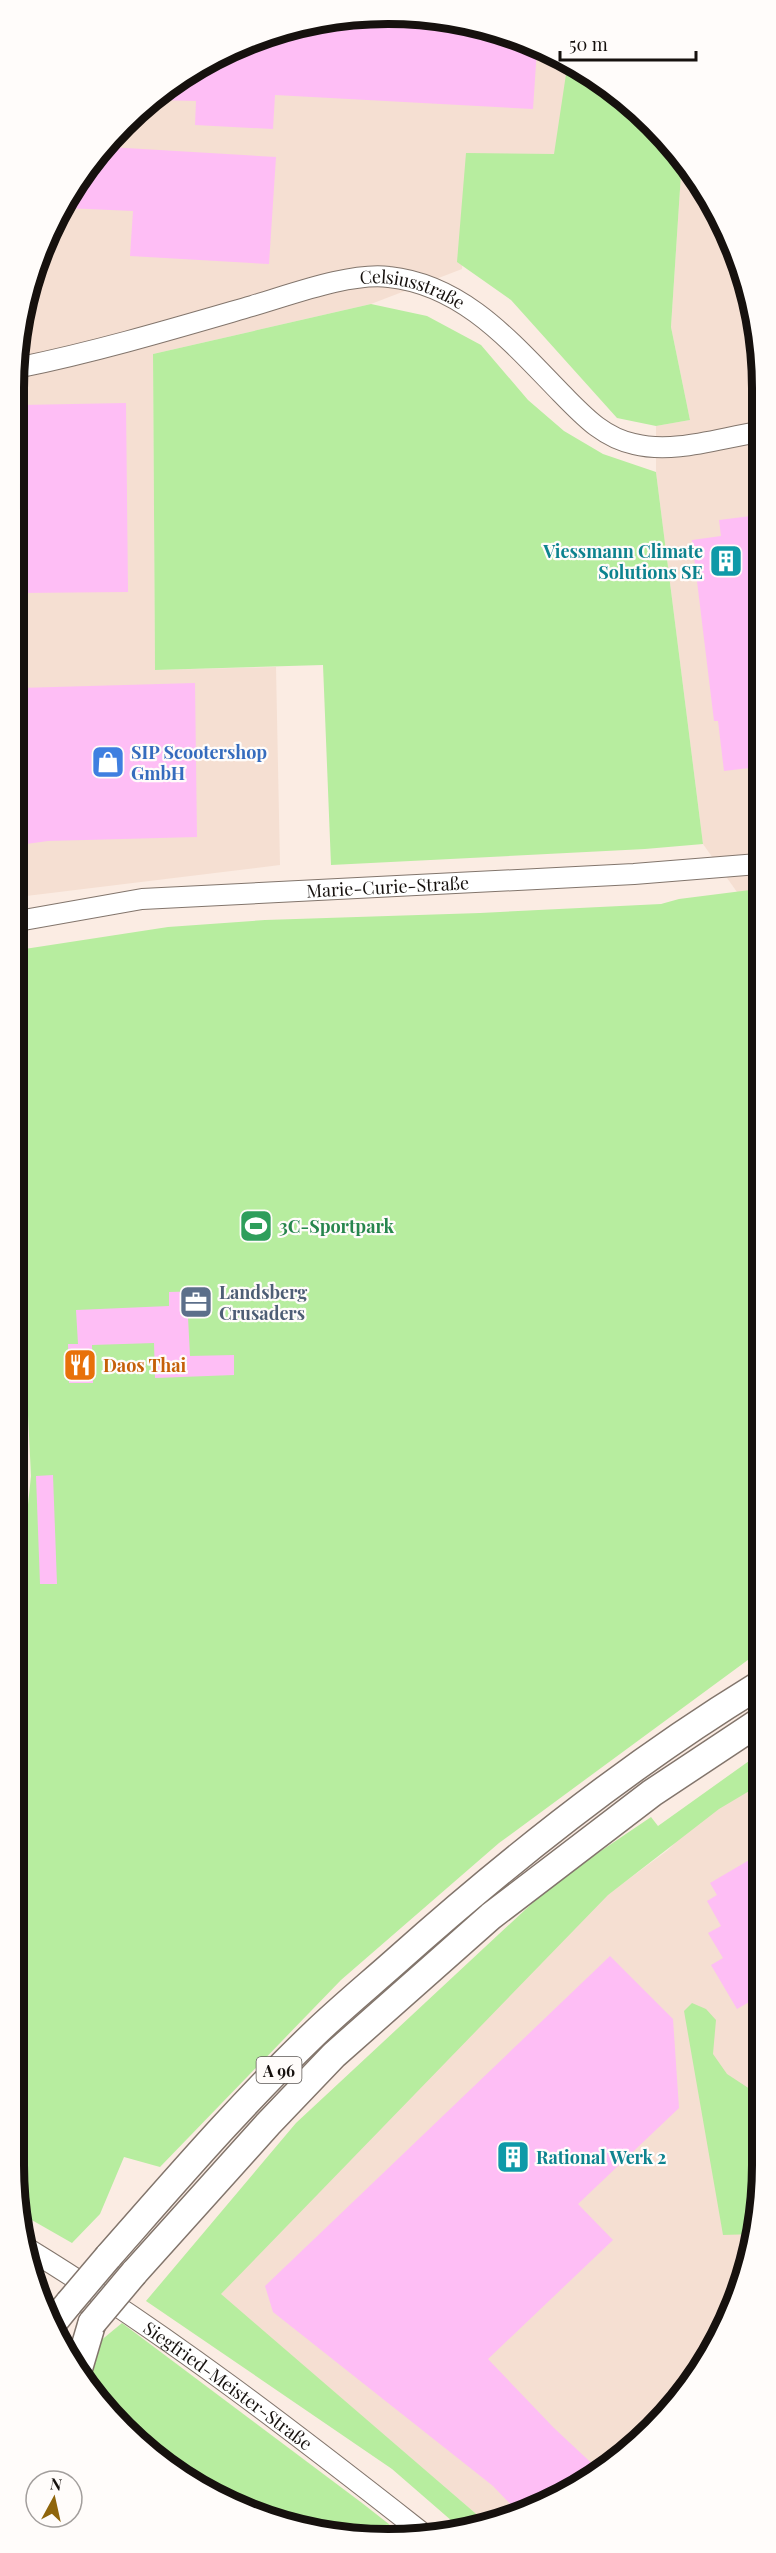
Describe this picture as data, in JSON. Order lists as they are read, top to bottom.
{
  "streets": {
    "highway": ["A 96"],
    "street": ["Celsiusstraße", "Marie-Curie-Straße", "Siegfried-Meister-Straße"]
  },
  "places": {
    "building": ["Viessmann Climate Solutions SE", "Rational Werk 2"],
    "shop": ["SIP Scootershop GmbH"],
    "sports": ["3C-Sportpark"],
    "office": ["Landsberg Crusaders"],
    "restaurant": ["Daos Thai"]
  },
  "scale_bar": "50 m",
  "north": "top"
}
